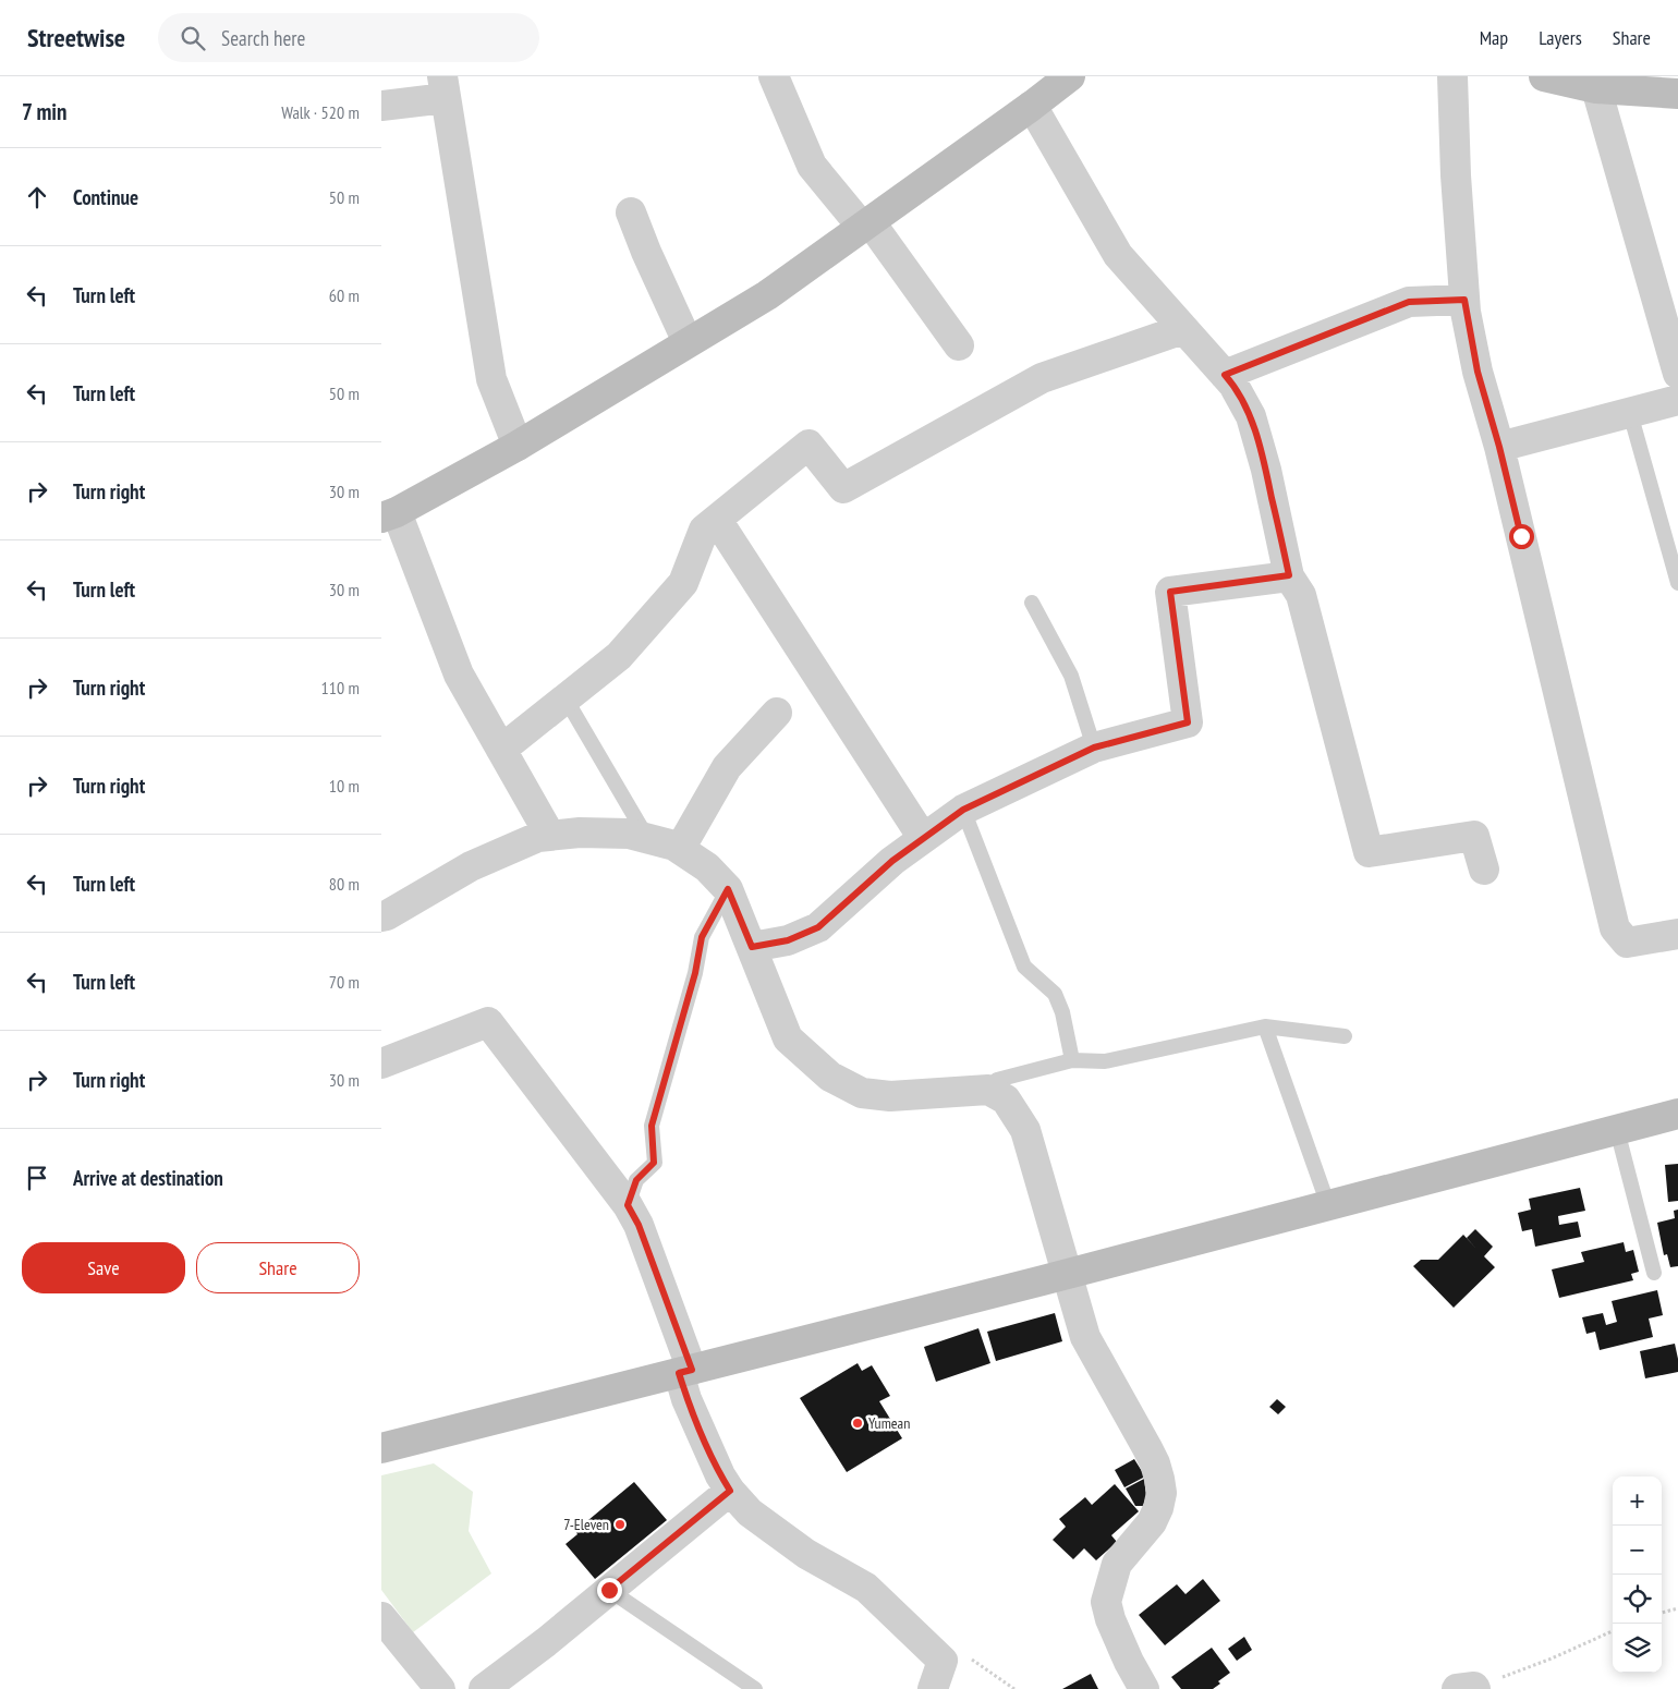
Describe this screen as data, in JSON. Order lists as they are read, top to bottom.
{
  "places": ["Yumean", "7-Eleven"],
  "page": {
    "header": "Streetwise",
    "search": "Search here",
    "nav": ["Map", "Layers", "Share"],
    "heading": ["7 min", "Walk · 520 m"],
    "list": [
      ["Continue", "50 m"],
      ["Turn left", "60 m"],
      ["Turn left", "50 m"],
      ["Turn right", "30 m"],
      ["Turn left", "30 m"],
      ["Turn right", "110 m"],
      ["Turn right", "10 m"],
      ["Turn left", "80 m"],
      ["Turn left", "70 m"],
      ["Turn right", "30 m"],
      "Arrive at destination"
    ],
    "buttons": ["Save", "Share"],
    "map_buttons": ["+", "−"]
  }
}
